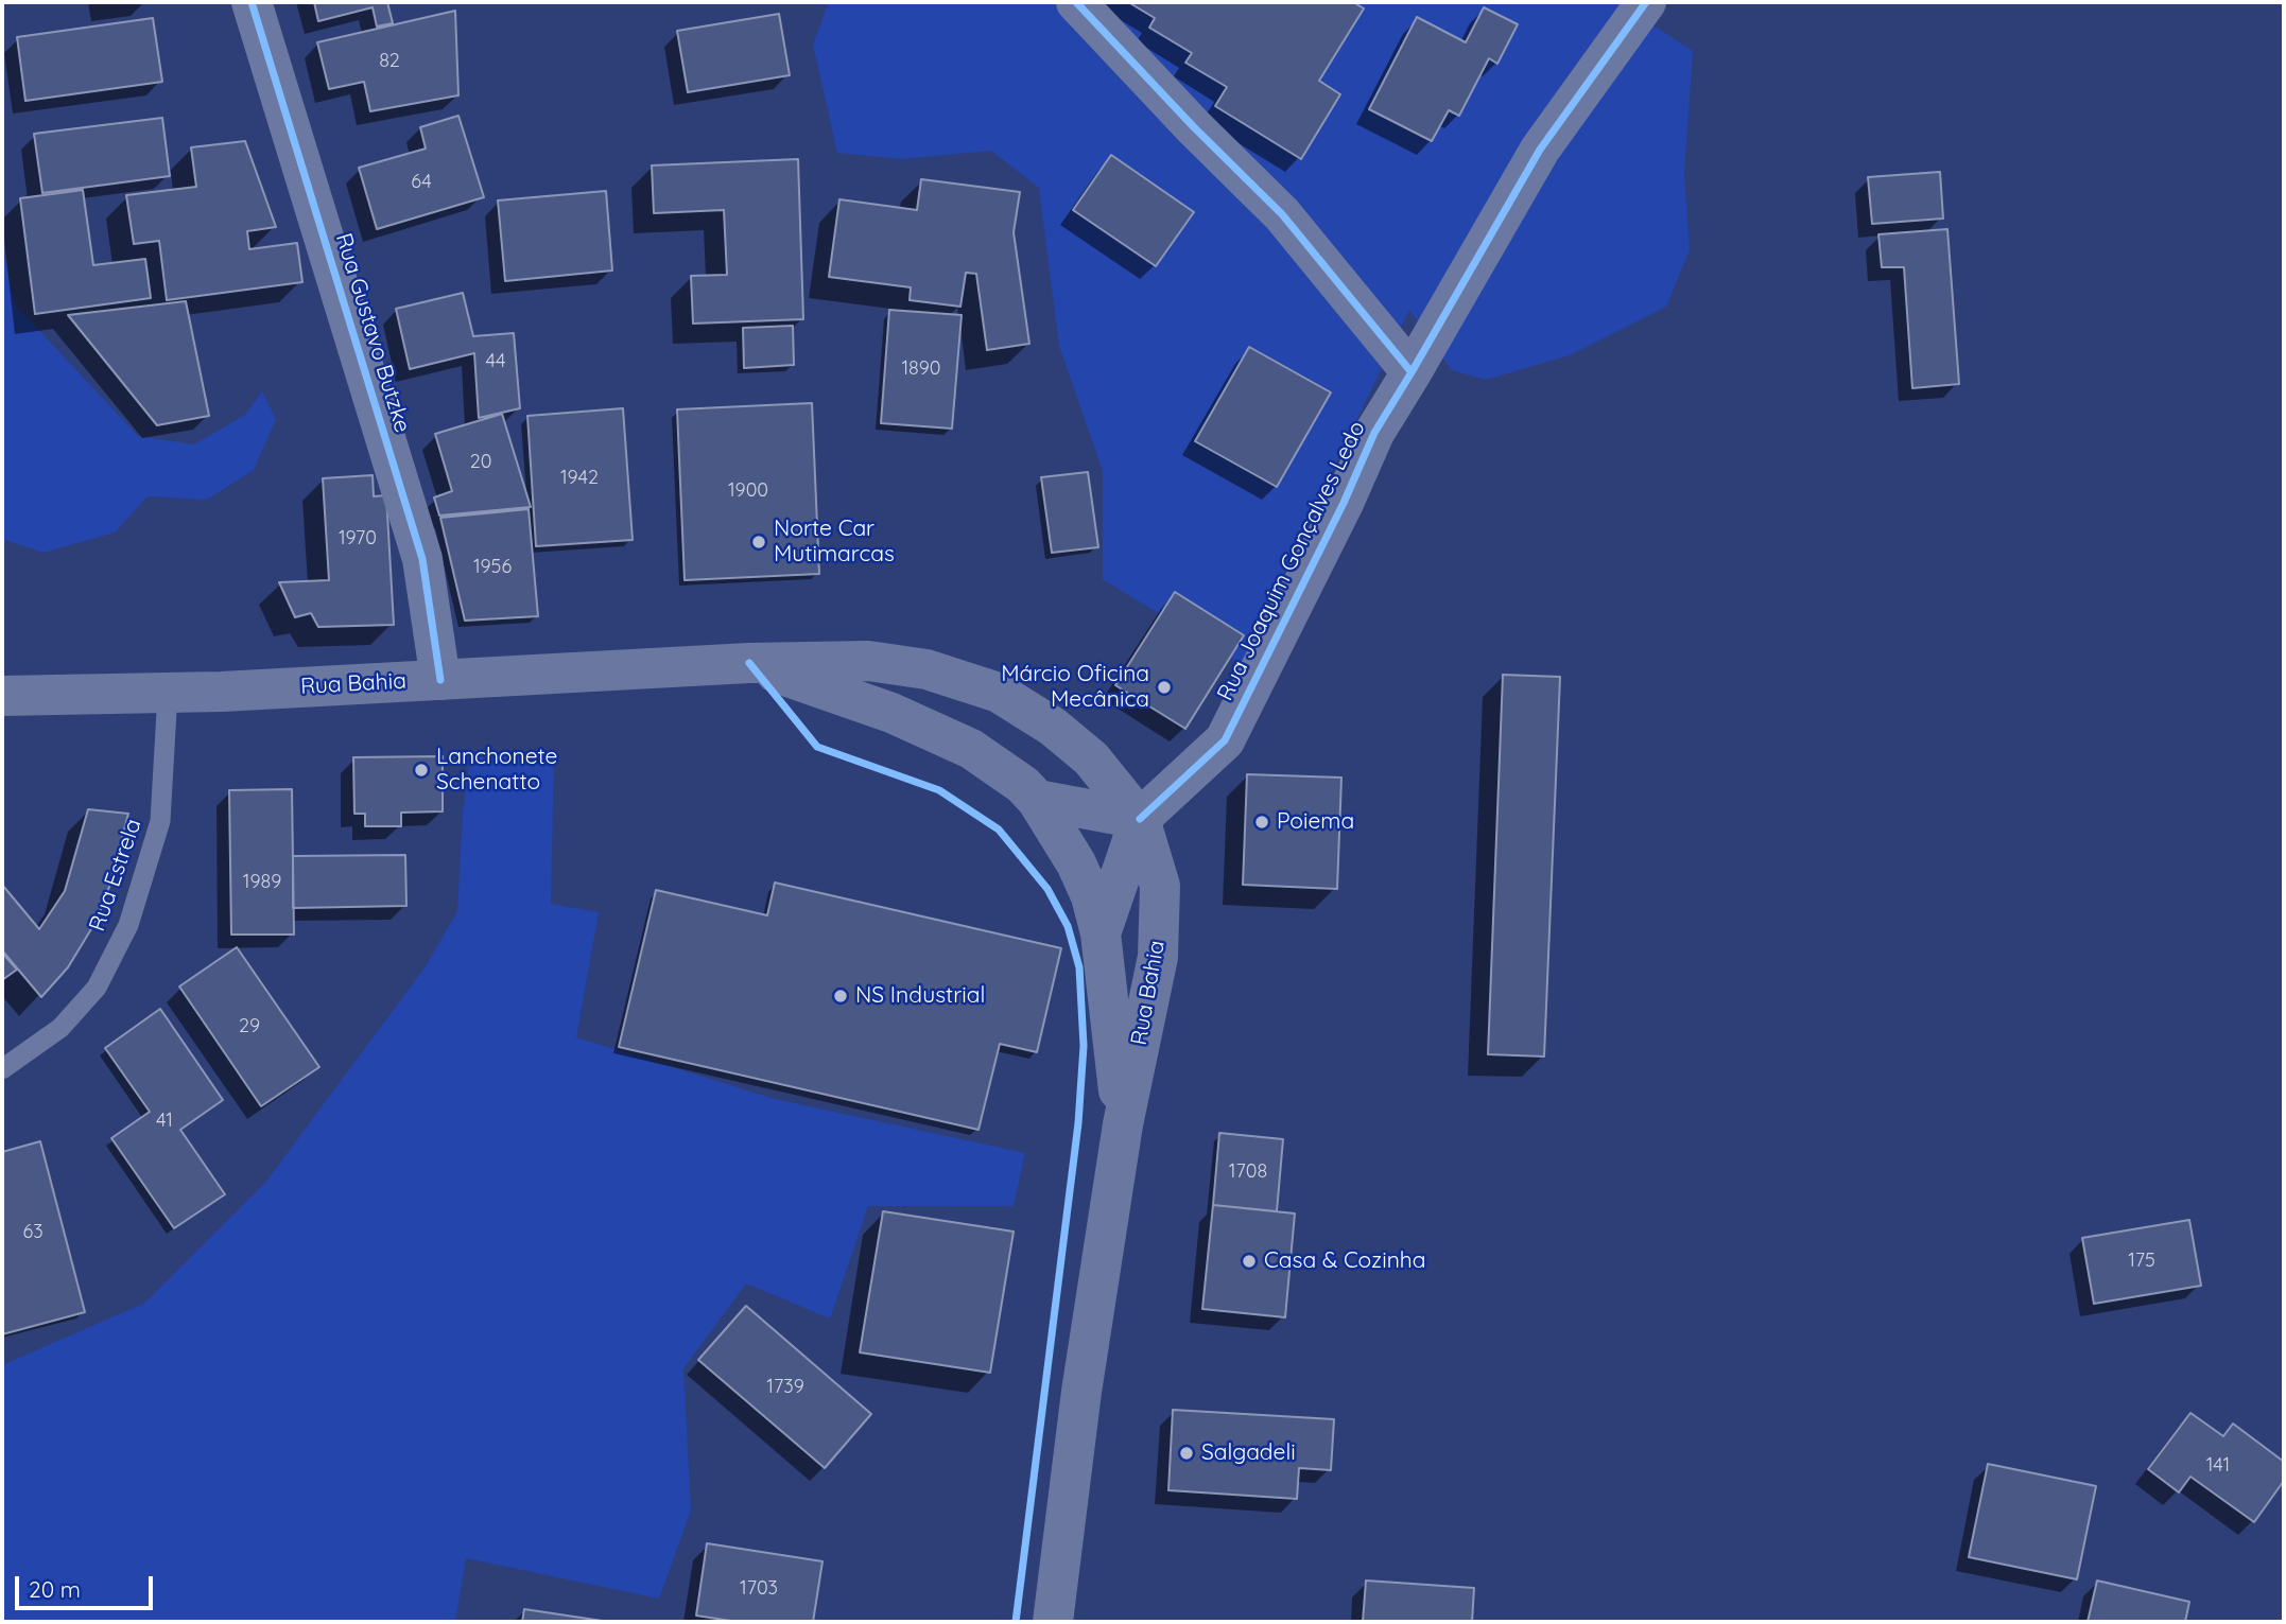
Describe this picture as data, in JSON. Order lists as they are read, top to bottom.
{
  "streets": {
    "main road": ["Rua Bahia"],
    "street": ["Rua Gustavo Butzke", "Rua Joaquim Gonçalves Ledo"],
    "lane": ["Rua Estrela"]
  },
  "crossings": [
    ["Rua Gustavo Butzke", "Rua Bahia"],
    ["Rua Joaquim Gonçalves Ledo", "Rua Bahia"],
    ["Rua Bahia", "Rua Estrela"]
  ],
  "places": [
    "Norte Car Mutimarcas",
    "Márcio Oficina Mecânica",
    "Lanchonete Schenatto",
    "Poiema",
    "NS Industrial",
    "Casa & Cozinha",
    "Salgadeli"
  ],
  "house_numbers": [
    "82",
    "64",
    "44",
    "1890",
    "20",
    "1942",
    "1900",
    "1970",
    "1956",
    "1989",
    "29",
    "41",
    "1708",
    "63",
    "175",
    "1739",
    "141",
    "1703"
  ],
  "scale_bar": "20 m"
}
